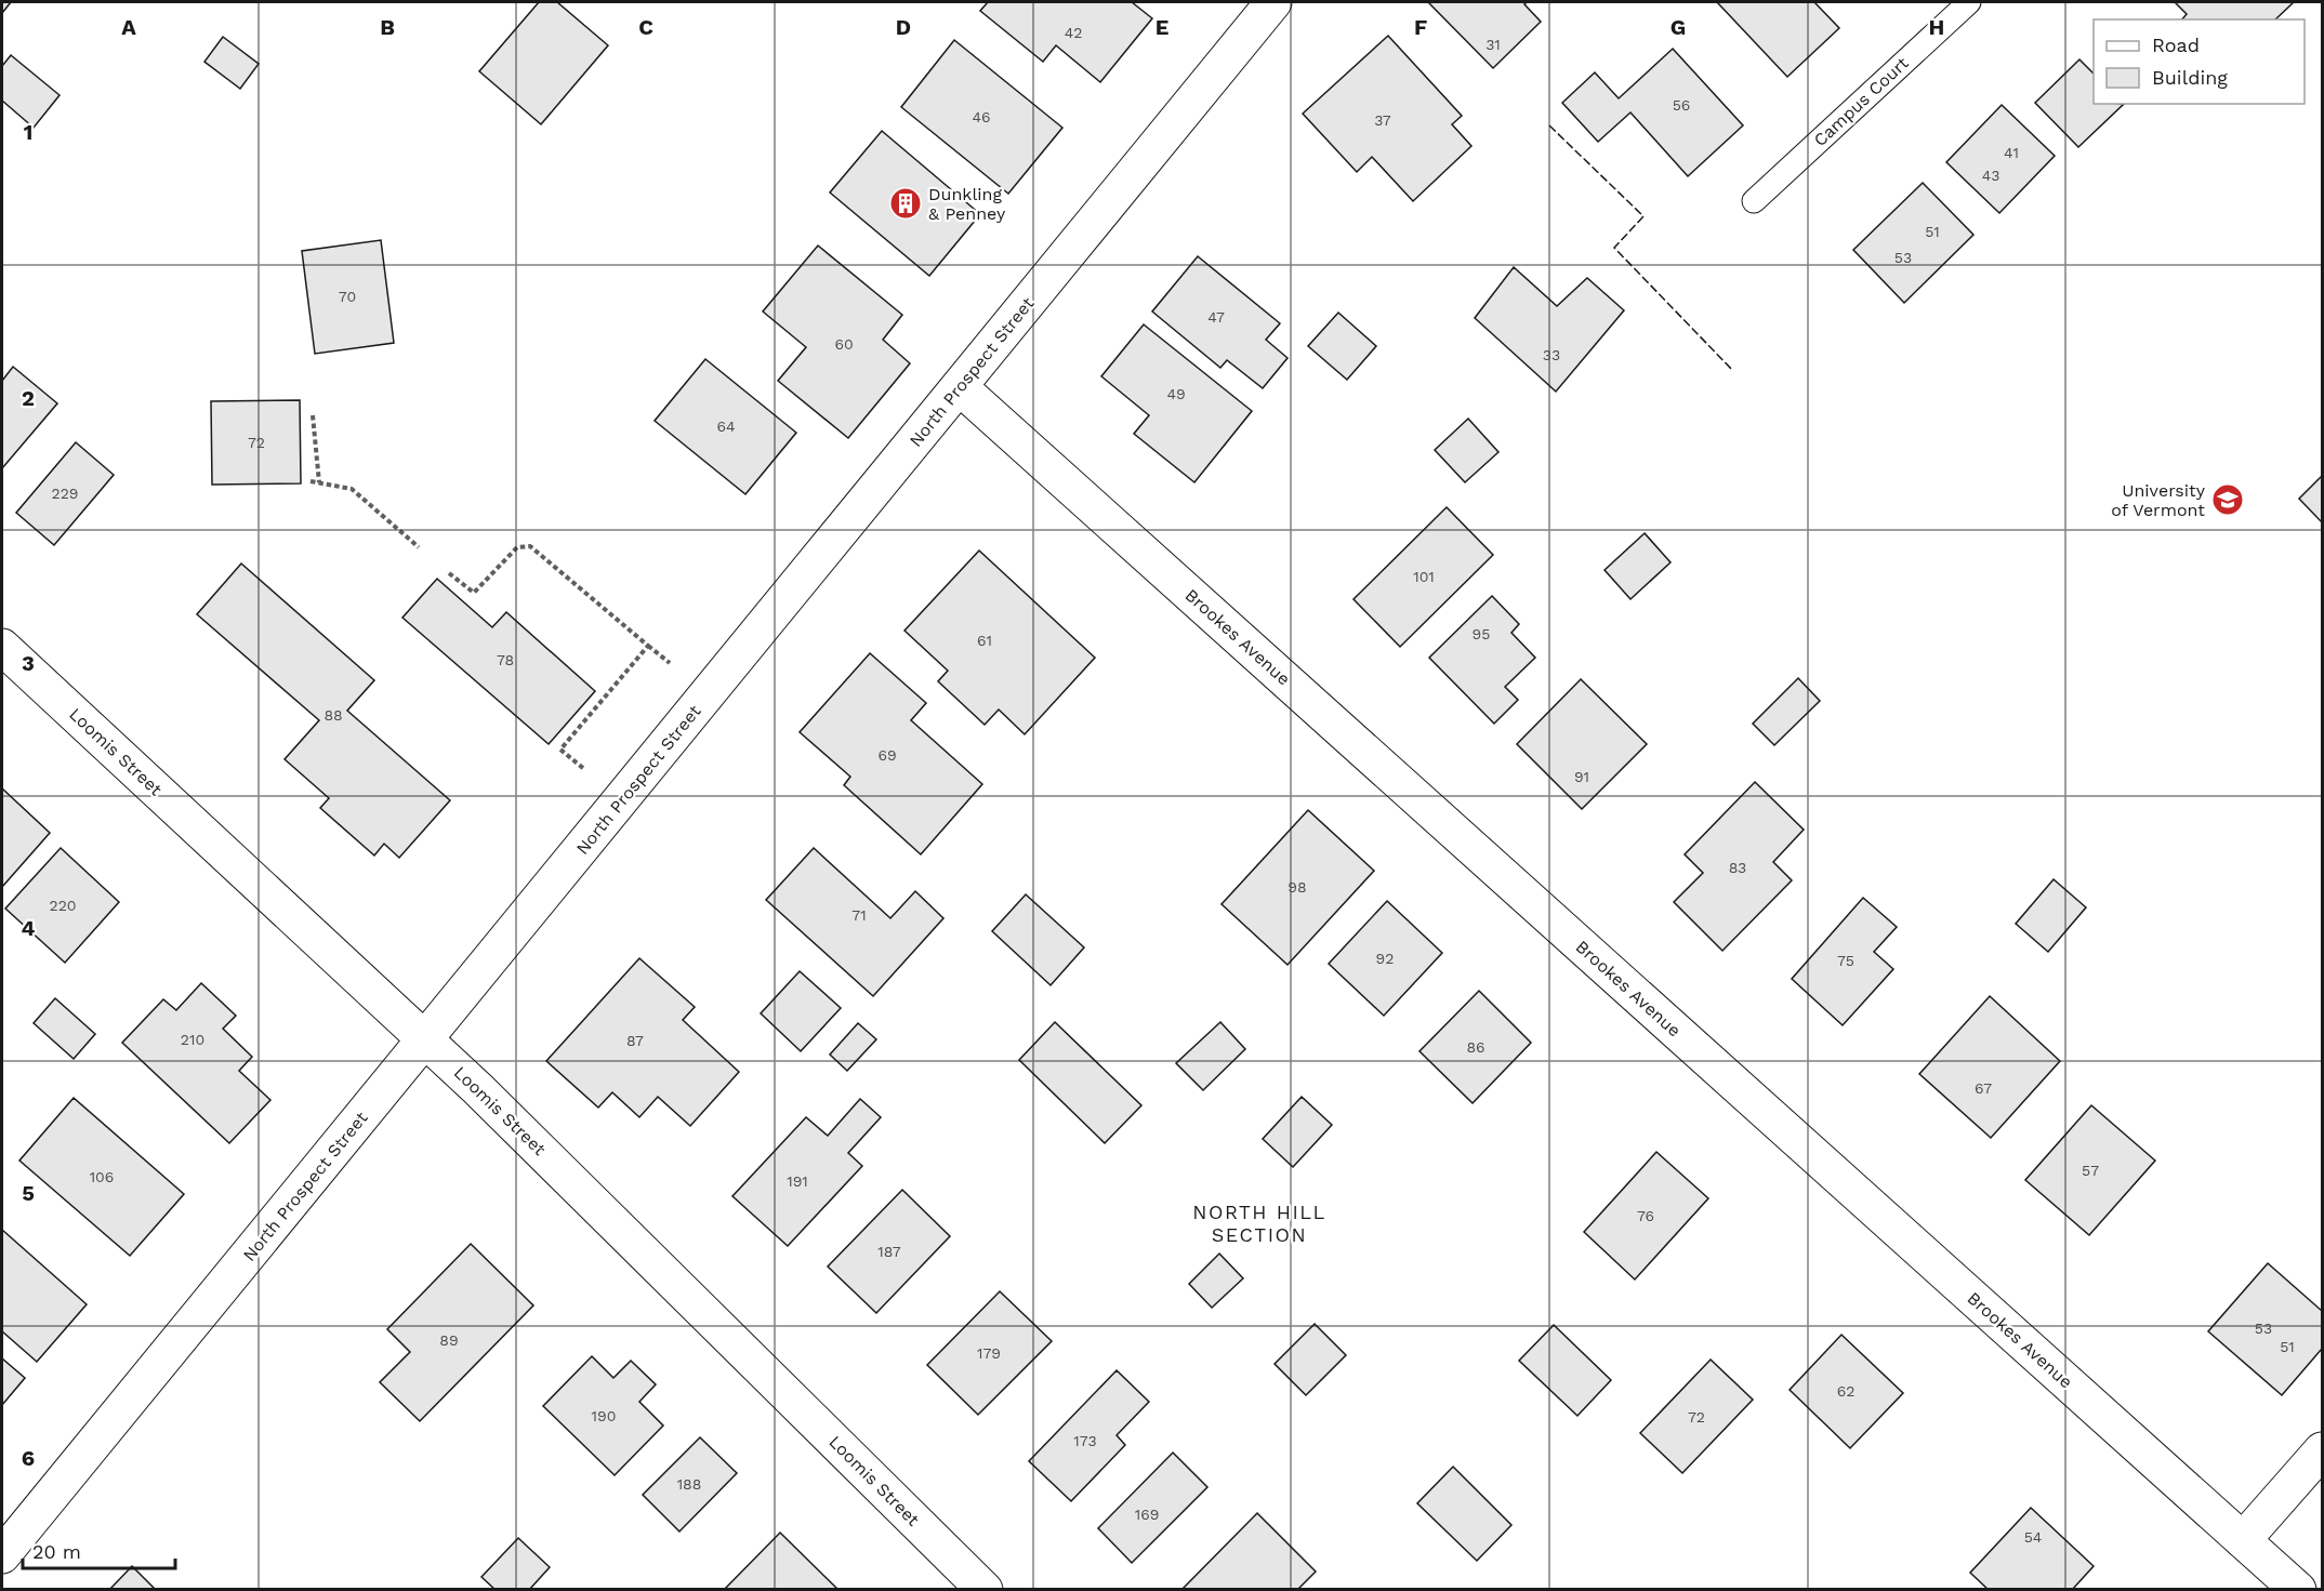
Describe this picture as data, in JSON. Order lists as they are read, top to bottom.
{
  "streets": {
    "street": ["North Prospect Street", "Brookes Avenue", "Loomis Street"],
    "lane": ["Campus Court"]
  },
  "crossings": [
    ["North Prospect Street", "Brookes Avenue"],
    ["North Prospect Street", "Loomis Street"]
  ],
  "districts": ["NORTH HILL SECTION"],
  "places": {
    "building": ["Dunkling & Penney"],
    "school or university": ["University of Vermont"]
  },
  "house_numbers": [
    "42",
    "31",
    "56",
    "46",
    "37",
    "41",
    "43",
    "51",
    "53",
    "70",
    "47",
    "60",
    "33",
    "49",
    "64",
    "72",
    "229",
    "101",
    "95",
    "61",
    "78",
    "88",
    "69",
    "91",
    "83",
    "98",
    "220",
    "71",
    "92",
    "75",
    "210",
    "87",
    "86",
    "67",
    "57",
    "106",
    "191",
    "76",
    "187",
    "53",
    "89",
    "51",
    "179",
    "62",
    "190",
    "72",
    "173",
    "188",
    "169",
    "54"
  ],
  "legend": ["Road", "Building"],
  "scale_bar": "20 m",
  "grid": {
    "columns": [
      "A",
      "B",
      "C",
      "D",
      "E",
      "F",
      "G",
      "H"
    ],
    "rows": [
      "1",
      "2",
      "3",
      "4",
      "5",
      "6"
    ]
  }
}
